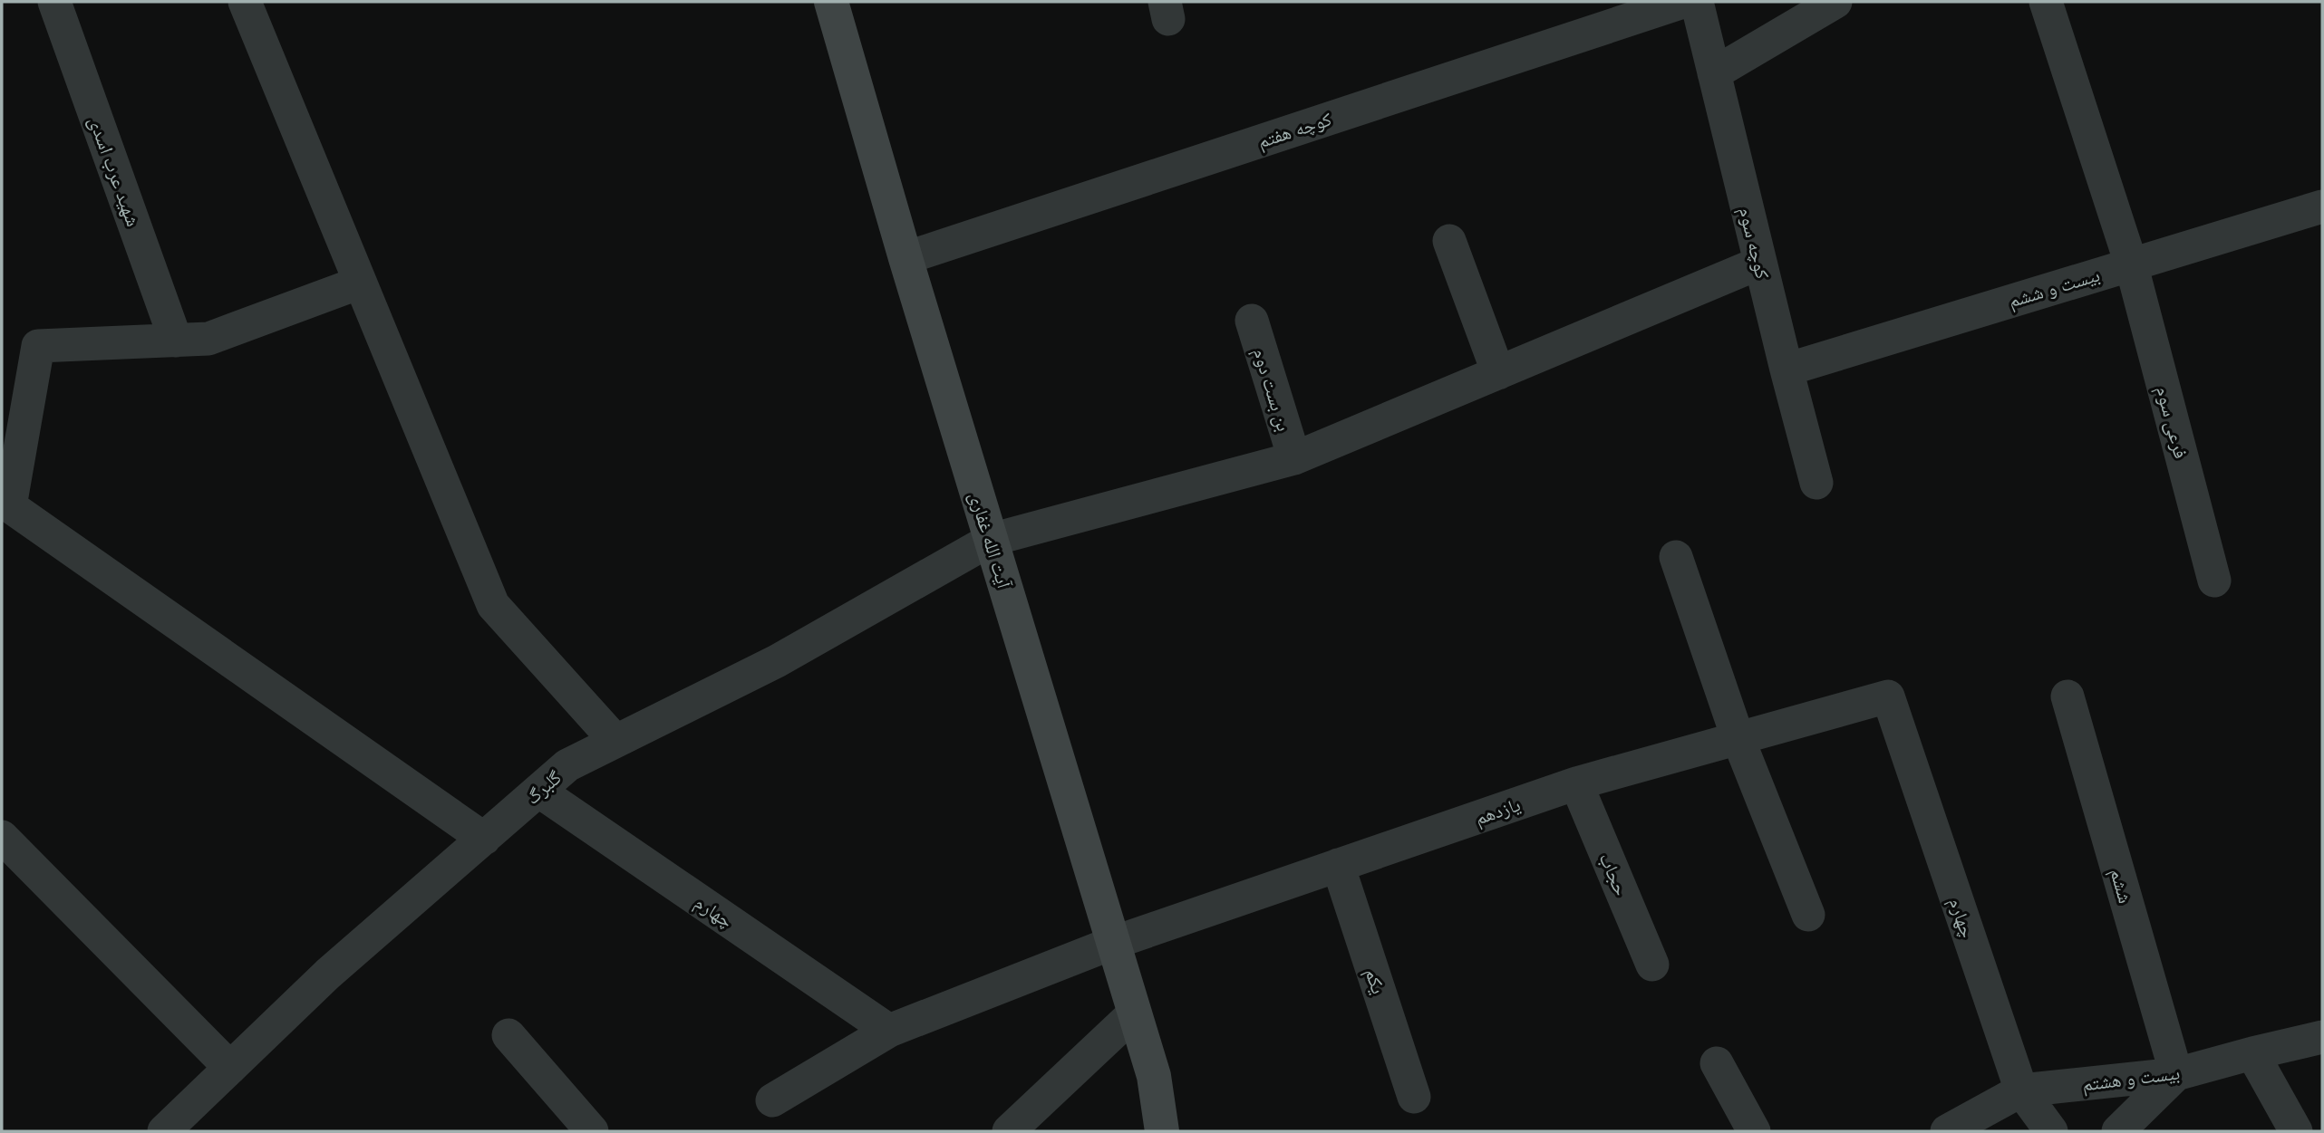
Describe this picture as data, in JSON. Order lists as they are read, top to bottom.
{
  "streets": {
    "street": [
      "کوچه هفتم",
      "شهید عرب اسدی",
      "کوچه سوم",
      "بیست و ششم",
      "بن بست دوم",
      "فرعی سوم",
      "آیت الله غفاری",
      "گلبرگ",
      "یازدهم",
      "حجاب",
      "ششم",
      "چهارم",
      "یکم",
      "بیست و هشتم"
    ]
  },
  "crossings": [
    ["کوچه هفتم", "آیت الله غفاری"],
    ["کوچه سوم", "بیست و ششم"],
    ["کوچه سوم", "گلبرگ"],
    ["بیست و ششم", "فرعی سوم"],
    ["بن بست دوم", "گلبرگ"],
    ["آیت الله غفاری", "گلبرگ"],
    ["آیت الله غفاری", "یازدهم"],
    ["گلبرگ", "چهارم"],
    ["یازدهم", "حجاب"],
    ["یازدهم", "چهارم"],
    ["یازدهم", "یکم"],
    ["ششم", "بیست و هشتم"],
    ["چهارم", "بیست و هشتم"]
  ]
}
